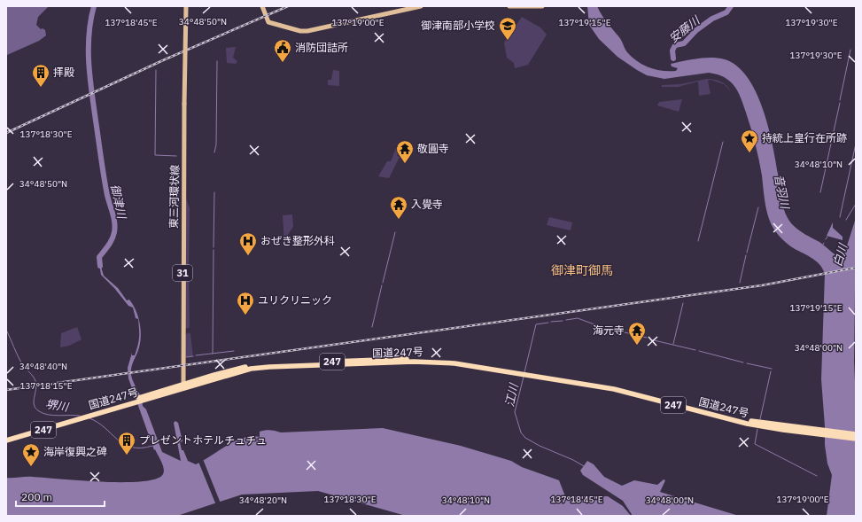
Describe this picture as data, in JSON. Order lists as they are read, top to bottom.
{
  "streets": {
    "highway": ["国道247号", "247"],
    "main road": ["東三河環状線", "31"]
  },
  "crossings": [
    ["東三河環状線", "国道247号"]
  ],
  "districts": ["御津町御馬"],
  "water": [
    "安藤川",
    "音羽川",
    "御津川",
    "白川",
    "江川",
    "堺川"
  ],
  "places": {
    "school or university": ["御津南部小学校"],
    "public building": ["消防団詰所"],
    "building": ["拝殿", "プレゼントホテルチュチュ"],
    "place": ["持統上皇行在所跡", "海岸復興之碑"],
    "temple": ["敬圓寺", "入覺寺", "海元寺"],
    "hospital": ["おぜき整形外科", "ユリクリニック"]
  },
  "scale_bar": "200 m",
  "coordinates": [
    "34°48'50\"N",
    "137°19'30\"E",
    "137°18'45\"E",
    "137°19'00\"E",
    "137°19'15\"E",
    "137°18'30\"E",
    "34°48'10\"N",
    "34°48'00\"N",
    "34°48'40\"N",
    "137°18'15\"E",
    "34°48'20\"N"
  ]
}
